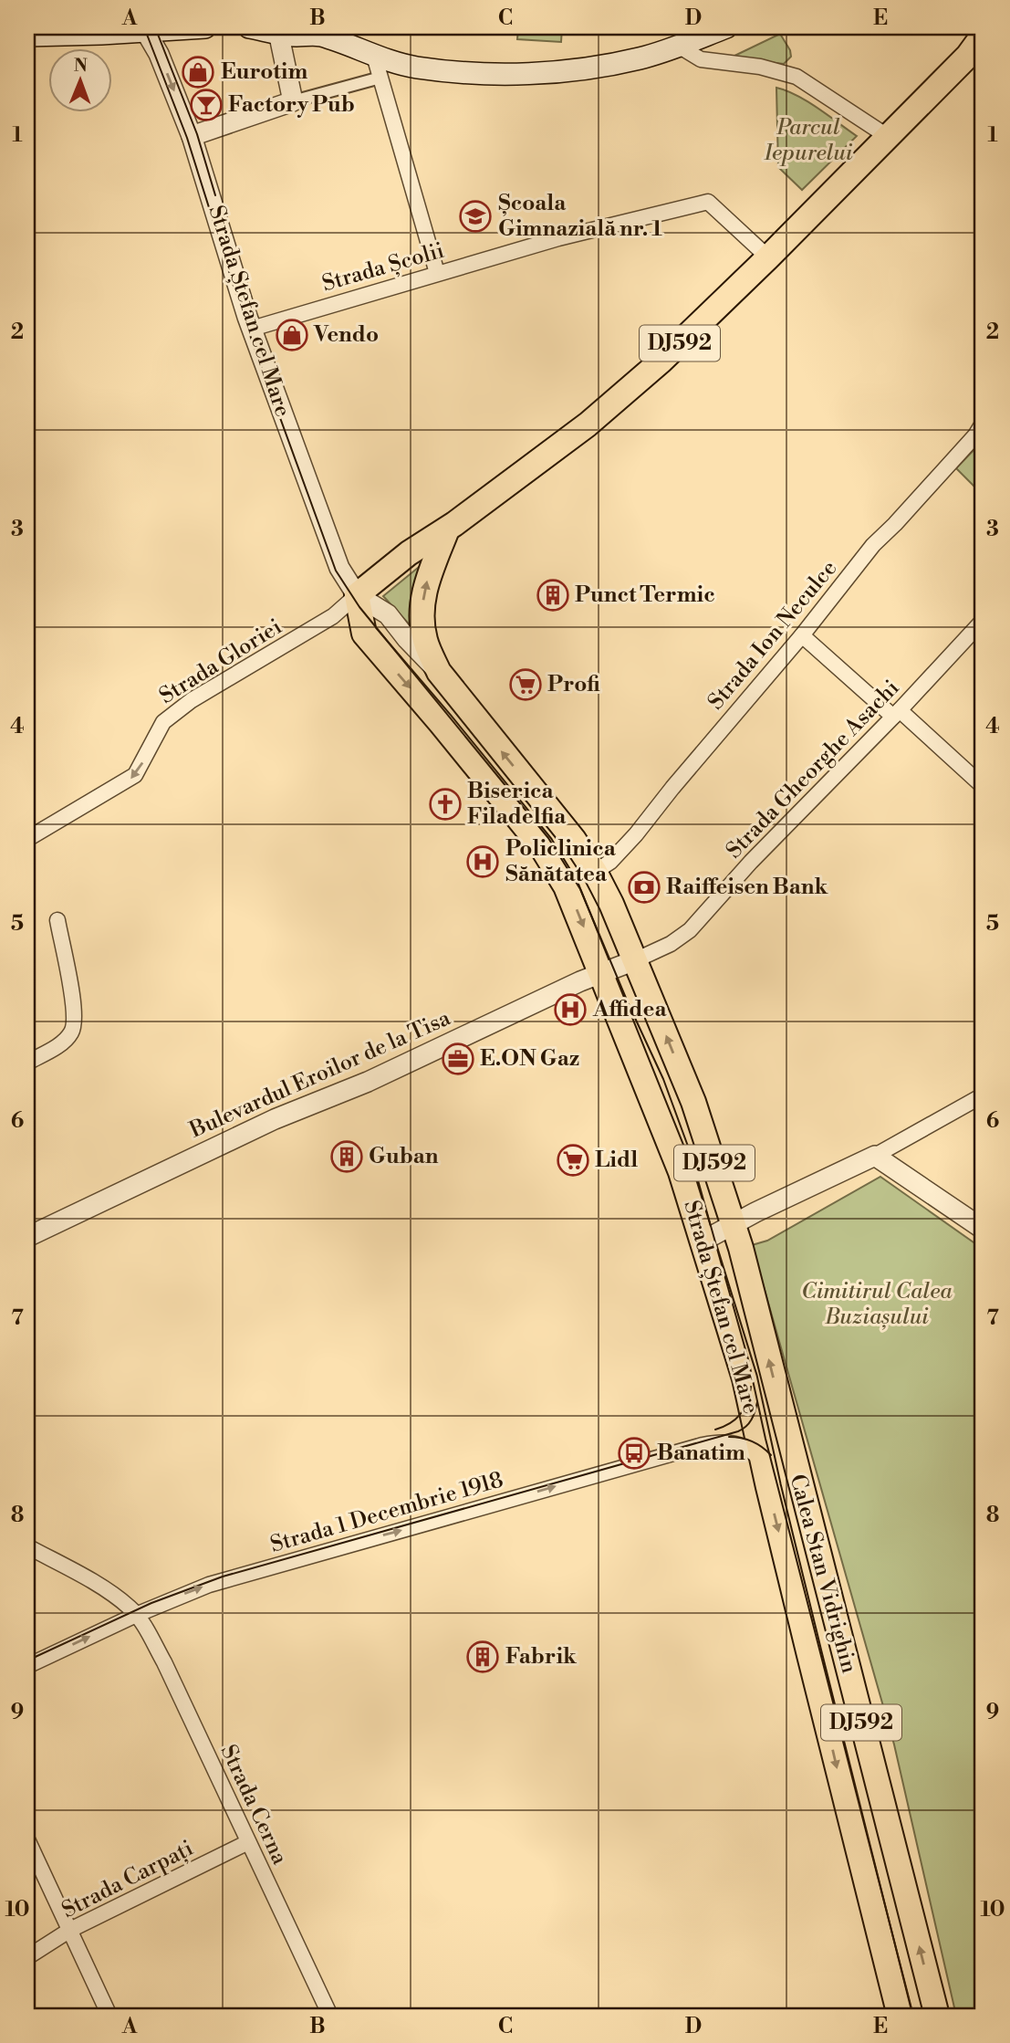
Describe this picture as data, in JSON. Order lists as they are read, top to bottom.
{
  "streets": {
    "main road": ["Strada Ștefan cel Mare", "DJ592", "Calea Stan Vidrighin"],
    "street": [
      "Strada Școlii",
      "Strada Ion Neculce",
      "Strada Gloriei",
      "Strada Gheorghe Asachi",
      "Bulevardul Eroilor de la Tisa",
      "Strada 1 Decembrie 1918",
      "Strada Cerna",
      "Strada Carpați"
    ]
  },
  "crossings": [
    ["Strada Școlii", "Strada Ștefan cel Mare"],
    ["Strada Școlii", "DJ592"],
    ["Strada Ștefan cel Mare", "DJ592"],
    ["Strada Ștefan cel Mare", "Strada Ion Neculce"],
    ["Strada Ștefan cel Mare", "Strada Gloriei"],
    ["Strada Ștefan cel Mare", "Strada Gheorghe Asachi"],
    ["Strada Ștefan cel Mare", "Bulevardul Eroilor de la Tisa"],
    ["Strada Ștefan cel Mare", "Strada 1 Decembrie 1918"],
    ["Strada Ștefan cel Mare", "Calea Stan Vidrighin"],
    ["DJ592", "Strada Gloriei"],
    ["Strada Gheorghe Asachi", "Bulevardul Eroilor de la Tisa"],
    ["Strada 1 Decembrie 1918", "Calea Stan Vidrighin"],
    ["Strada 1 Decembrie 1918", "Strada Cerna"],
    ["Strada Cerna", "Strada Carpați"]
  ],
  "one_way": ["Strada Gloriei", "Strada 1 Decembrie 1918"],
  "parks": ["Parcul Iepurelui", "Cimitirul Calea Buziașului"],
  "places": {
    "shop": ["Eurotim", "Vendo"],
    "bar": ["Factory Pub"],
    "school or university": ["Școala Gimnazială nr. 1"],
    "building": ["Punct Termic", "Guban", "Fabrik"],
    "supermarket": ["Profi", "Lidl"],
    "church": ["Biserica Filadelfia"],
    "hospital": ["Policlinica Sănătatea", "Affidea"],
    "bank": ["Raiffeisen Bank"],
    "office": ["E.ON Gaz"],
    "bus stop": ["Banatim"]
  },
  "north": "top",
  "grid": {
    "columns": [
      "A",
      "B",
      "C",
      "D",
      "E"
    ],
    "rows": [
      "1",
      "2",
      "3",
      "4",
      "5",
      "6",
      "7",
      "8",
      "9",
      "10"
    ]
  }
}
